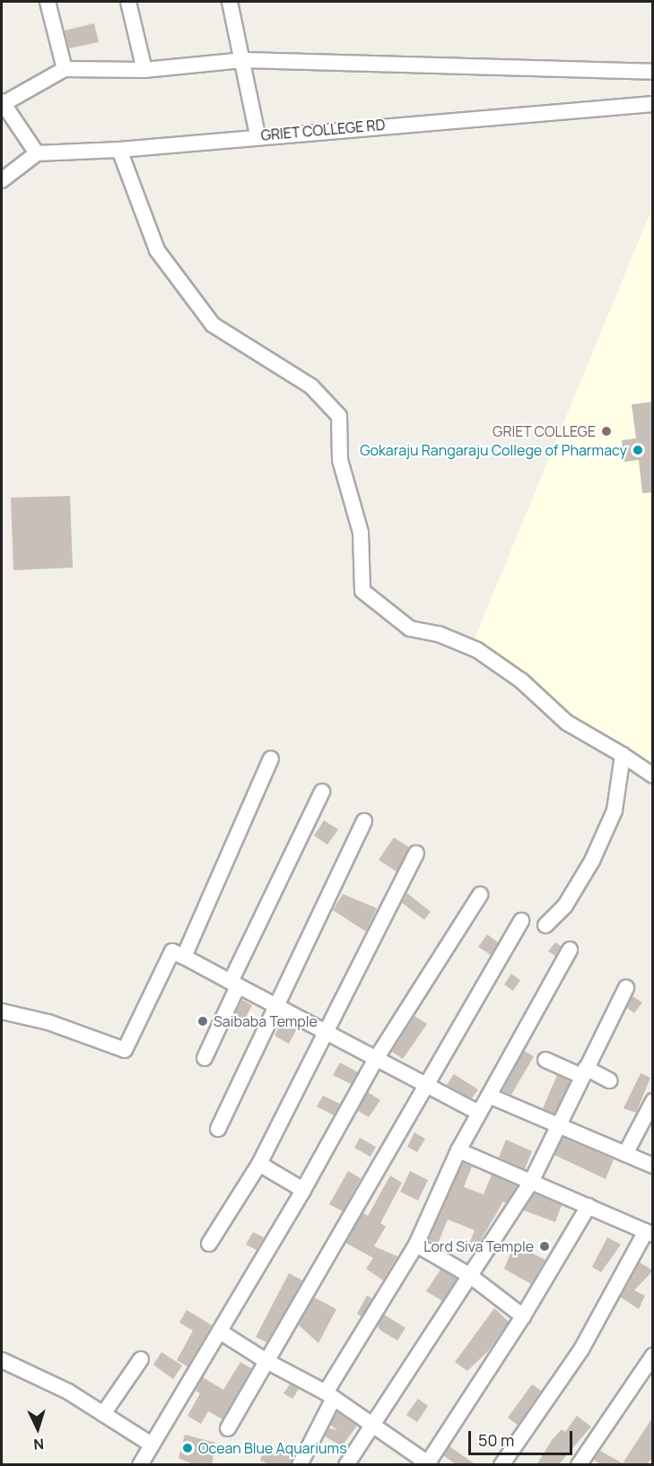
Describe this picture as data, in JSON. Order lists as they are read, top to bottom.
{
  "streets": {
    "street": ["GRIET COLLEGE RD"]
  },
  "places": [
    "GRIET COLLEGE",
    "Gokaraju Rangaraju College of Pharmacy",
    "Saibaba Temple",
    "Lord Siva Temple",
    "Ocean Blue Aquariums"
  ],
  "scale_bar": "50 m",
  "north": "bottom"
}
